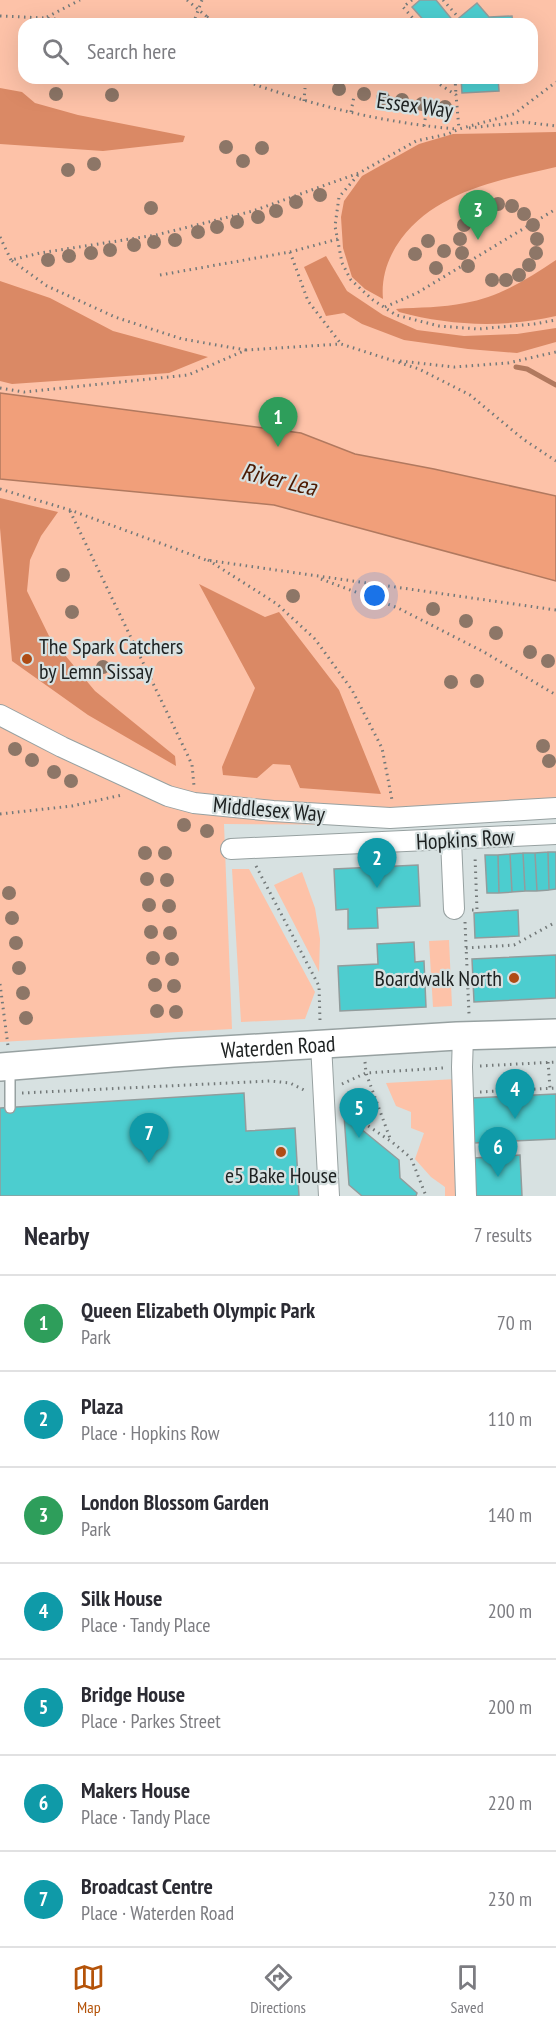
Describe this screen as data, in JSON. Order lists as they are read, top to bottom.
{
  "streets": {
    "street": ["Middlesex Way", "Hopkins Row", "Waterden Road"],
    "path": ["Essex Way"]
  },
  "water": ["River Lea"],
  "places": ["The Spark Catchers by Lemn Sissay", "Boardwalk North", "e5 Bake House"],
  "page": {
    "search": "Search here",
    "pins": [
      "3",
      "1",
      "2",
      "4",
      "5",
      "7",
      "6"
    ],
    "heading": ["Nearby", "7 results"],
    "list": [
      {
        "mark": "1",
        "name": "Queen Elizabeth Olympic Park",
        "note": "Park",
        "value": "70 m"
      },
      {
        "mark": "2",
        "name": "Plaza",
        "note": "Place · Hopkins Row",
        "value": "110 m"
      },
      {
        "mark": "3",
        "name": "London Blossom Garden",
        "note": "Park",
        "value": "140 m"
      },
      {
        "mark": "4",
        "name": "Silk House",
        "note": "Place · Tandy Place",
        "value": "200 m"
      },
      {
        "mark": "5",
        "name": "Bridge House",
        "note": "Place · Parkes Street",
        "value": "200 m"
      },
      {
        "mark": "6",
        "name": "Makers House",
        "note": "Place · Tandy Place",
        "value": "220 m"
      },
      {
        "mark": "7",
        "name": "Broadcast Centre",
        "note": "Place · Waterden Road",
        "value": "230 m"
      }
    ],
    "nav": ["Map", "Directions", "Saved"]
  }
}
